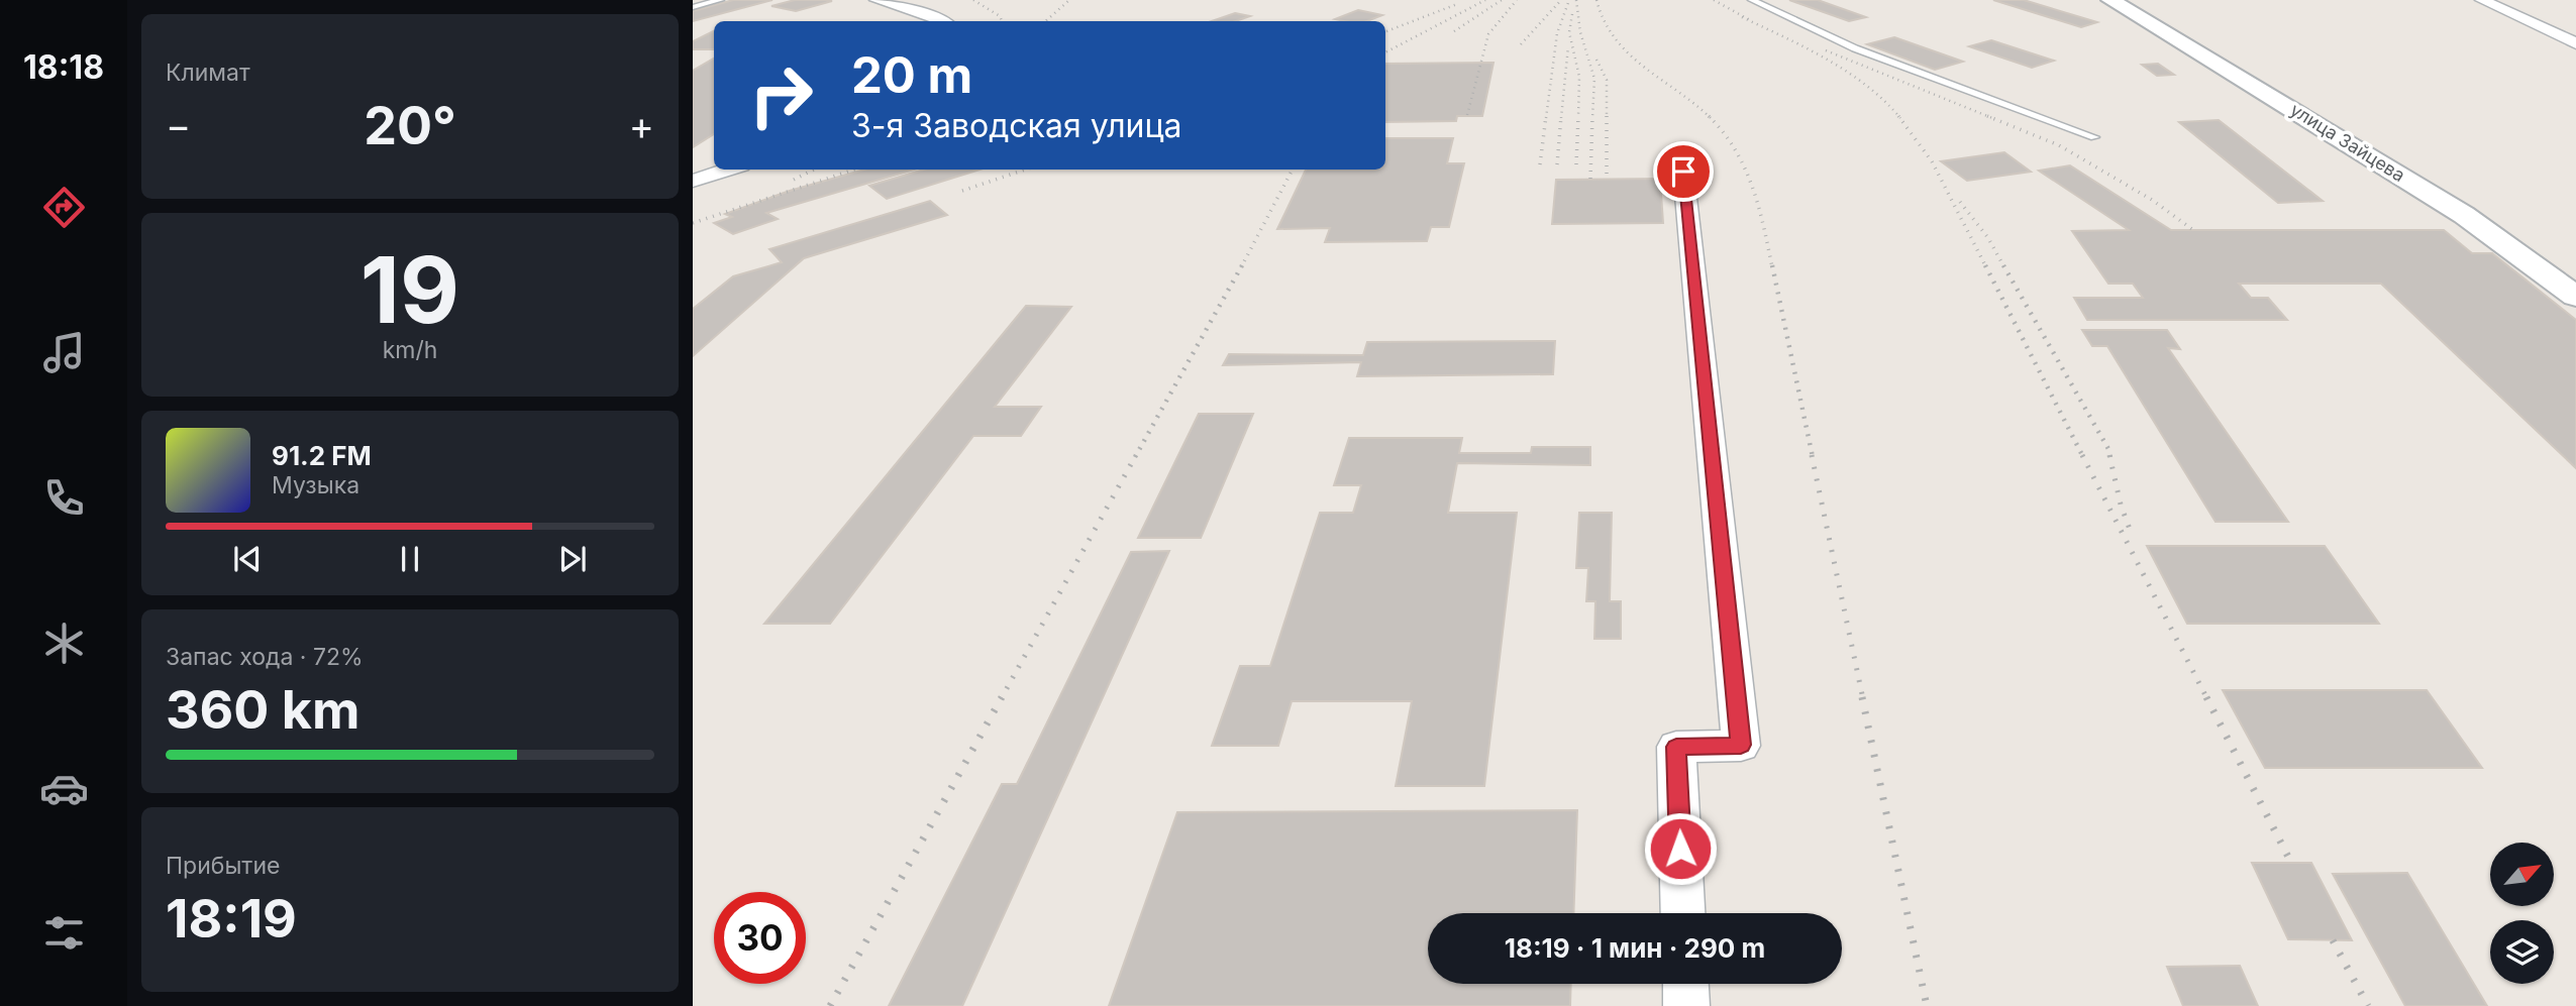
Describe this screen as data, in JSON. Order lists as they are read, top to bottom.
{
  "streets": {
    "street": ["улица Зайцева"]
  },
  "north": "top right",
  "page": {
    "tabs": "18:18",
    "tile": [
      "Климат",
      ["19", "km/h"],
      ["Запас хода · 72%", "360 km"],
      ["Прибытие", "18:19"]
    ],
    "turn": ["20 m", "3-я Заводская улица"],
    "heat": ["−", "20°", "+"],
    "song": ["91.2 FM", "Музыка"],
    "limit": "30",
    "trip": "18:19 · 1 мин · 290 m"
  }
}
